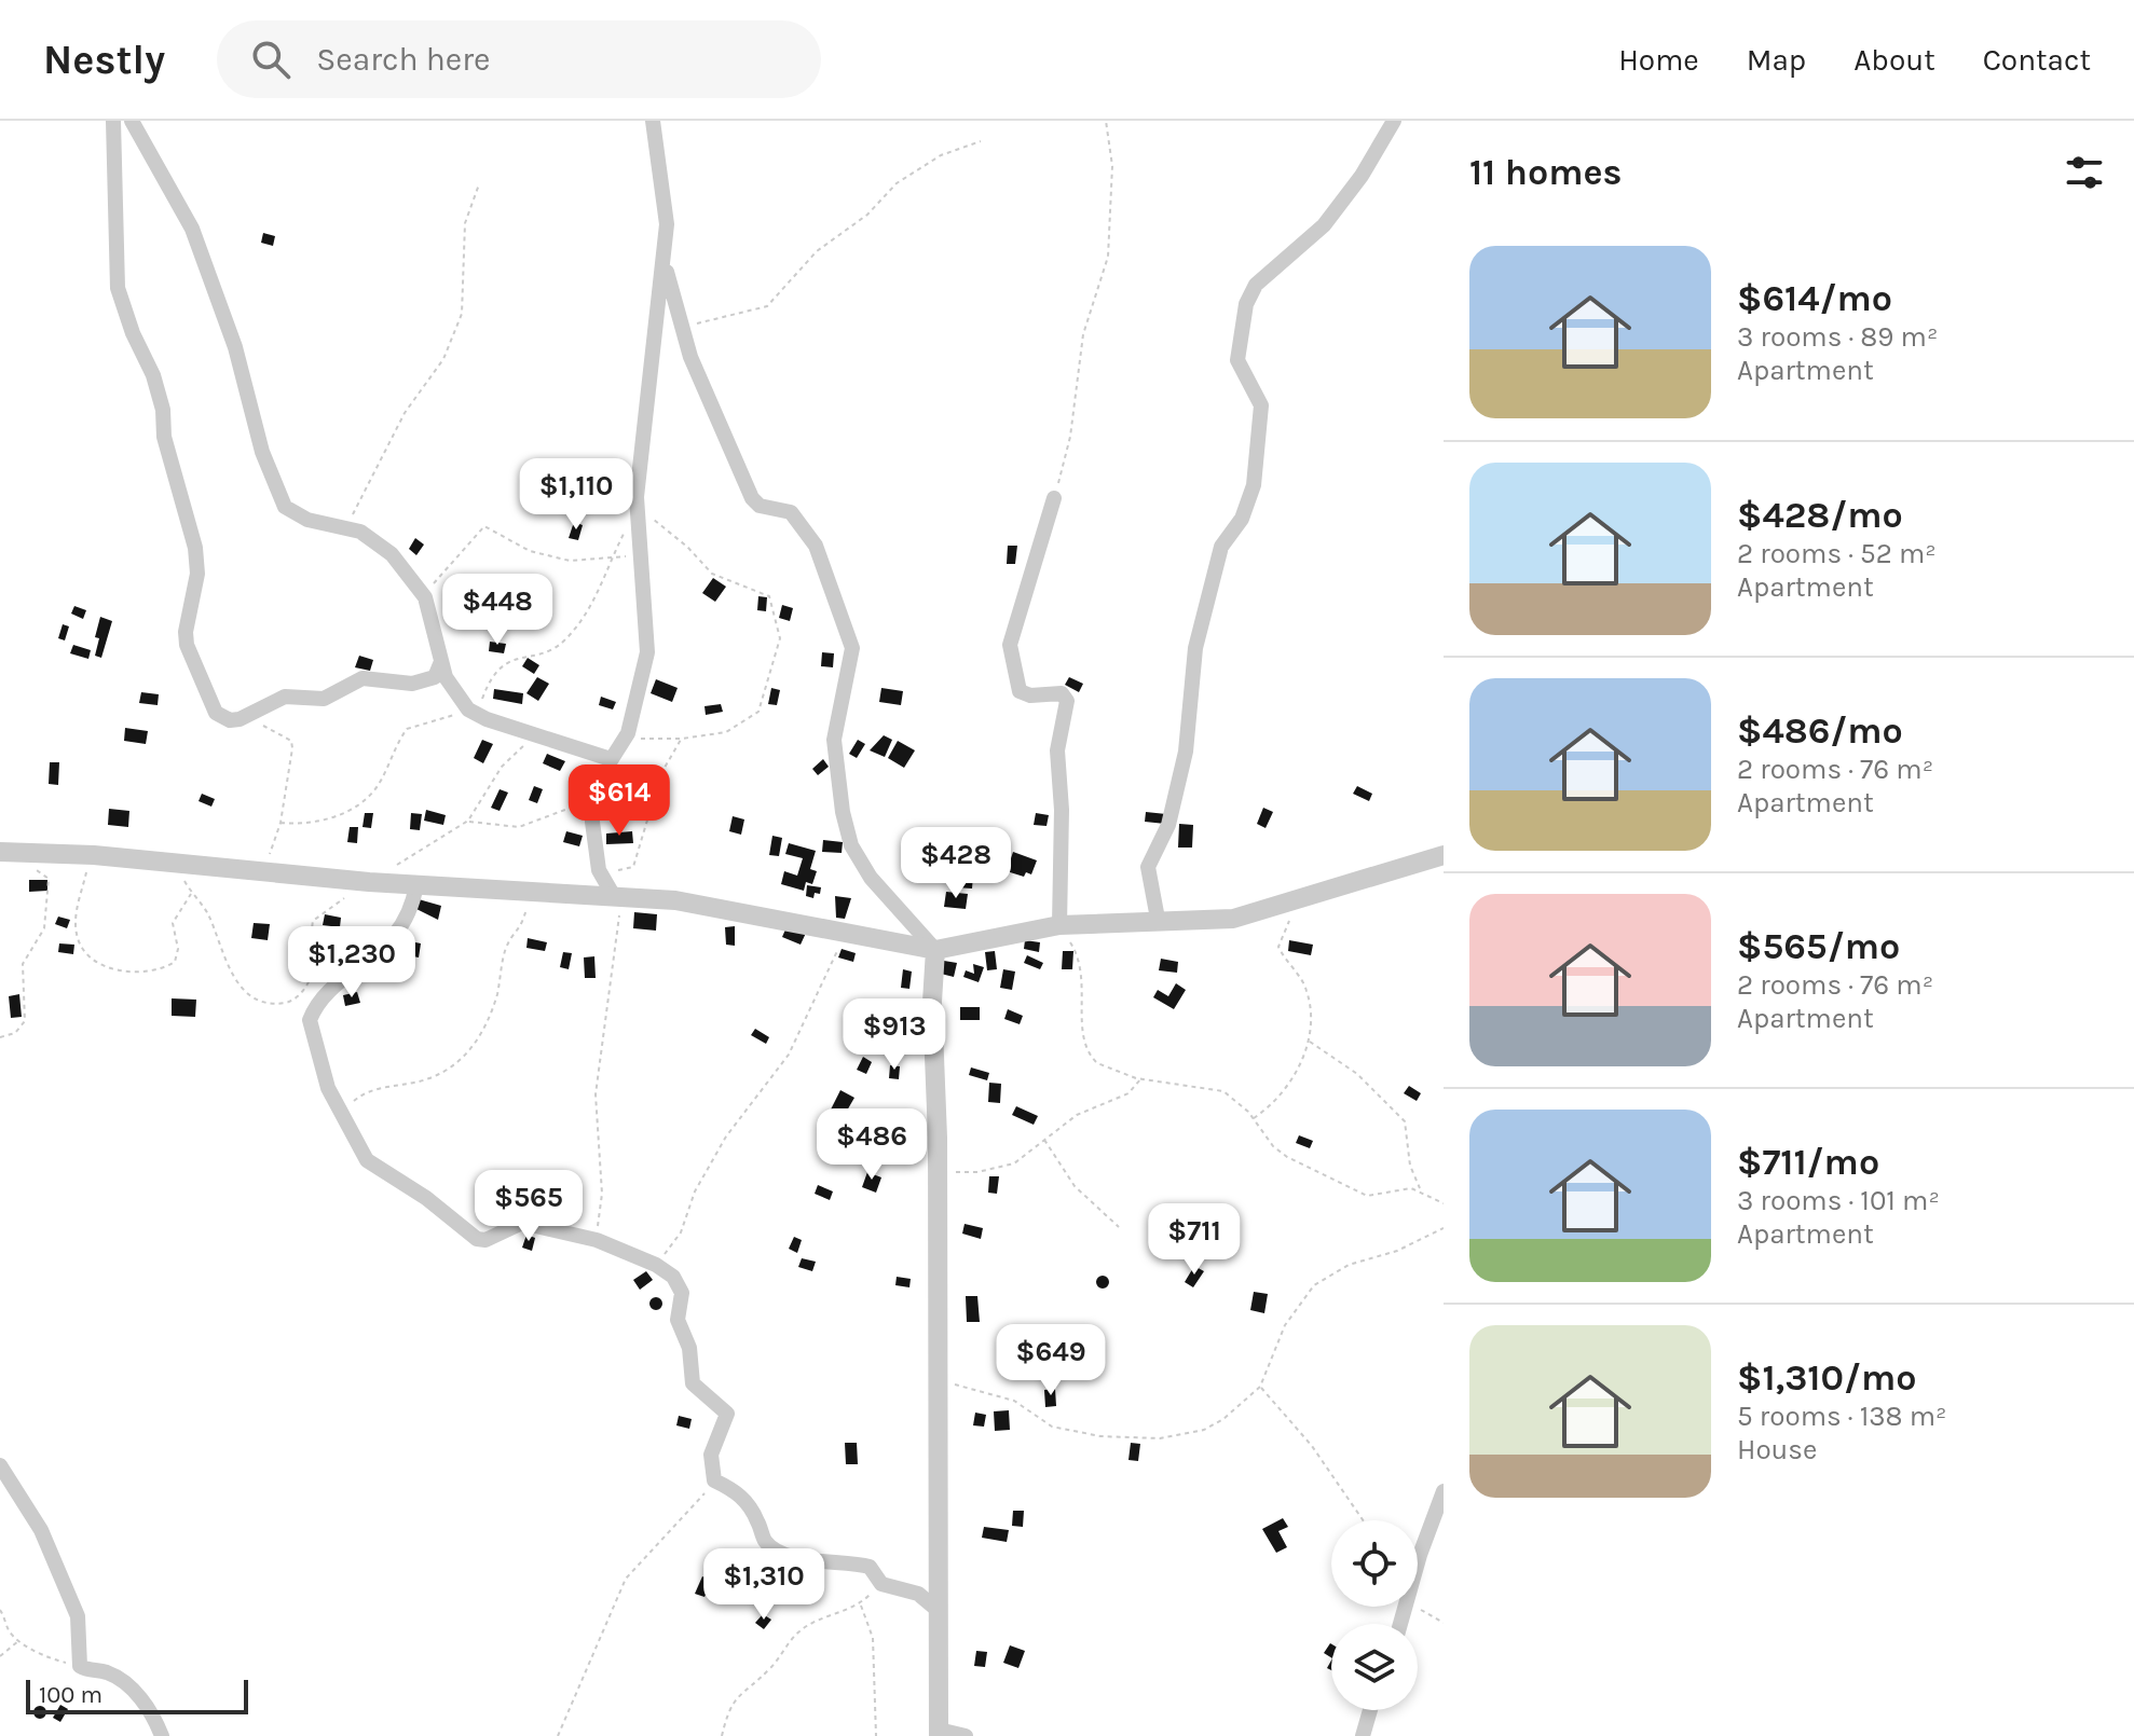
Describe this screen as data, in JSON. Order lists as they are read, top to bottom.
{
  "scale_bar": "100 m",
  "page": {
    "header": "Nestly",
    "search": "Search here",
    "nav": [
      "Home",
      "Map",
      "About",
      "Contact"
    ],
    "heading": "11 homes",
    "list": [
      {
        "name": "$614/mo",
        "note": "3 rooms · 89 m² · Apartment"
      },
      {
        "name": "$428/mo",
        "note": "2 rooms · 52 m² · Apartment"
      },
      {
        "name": "$486/mo",
        "note": "2 rooms · 76 m² · Apartment"
      },
      {
        "name": "$565/mo",
        "note": "2 rooms · 76 m² · Apartment"
      },
      {
        "name": "$711/mo",
        "note": "3 rooms · 101 m² · Apartment"
      },
      {
        "name": "$1,310/mo",
        "note": "5 rooms · 138 m² · House"
      }
    ],
    "price": [
      "$1,110",
      "$448",
      "$614",
      "$428",
      "$1,230",
      "$913",
      "$486",
      "$565",
      "$711",
      "$649",
      "$1,310"
    ],
    "scale": "100 m"
  }
}
